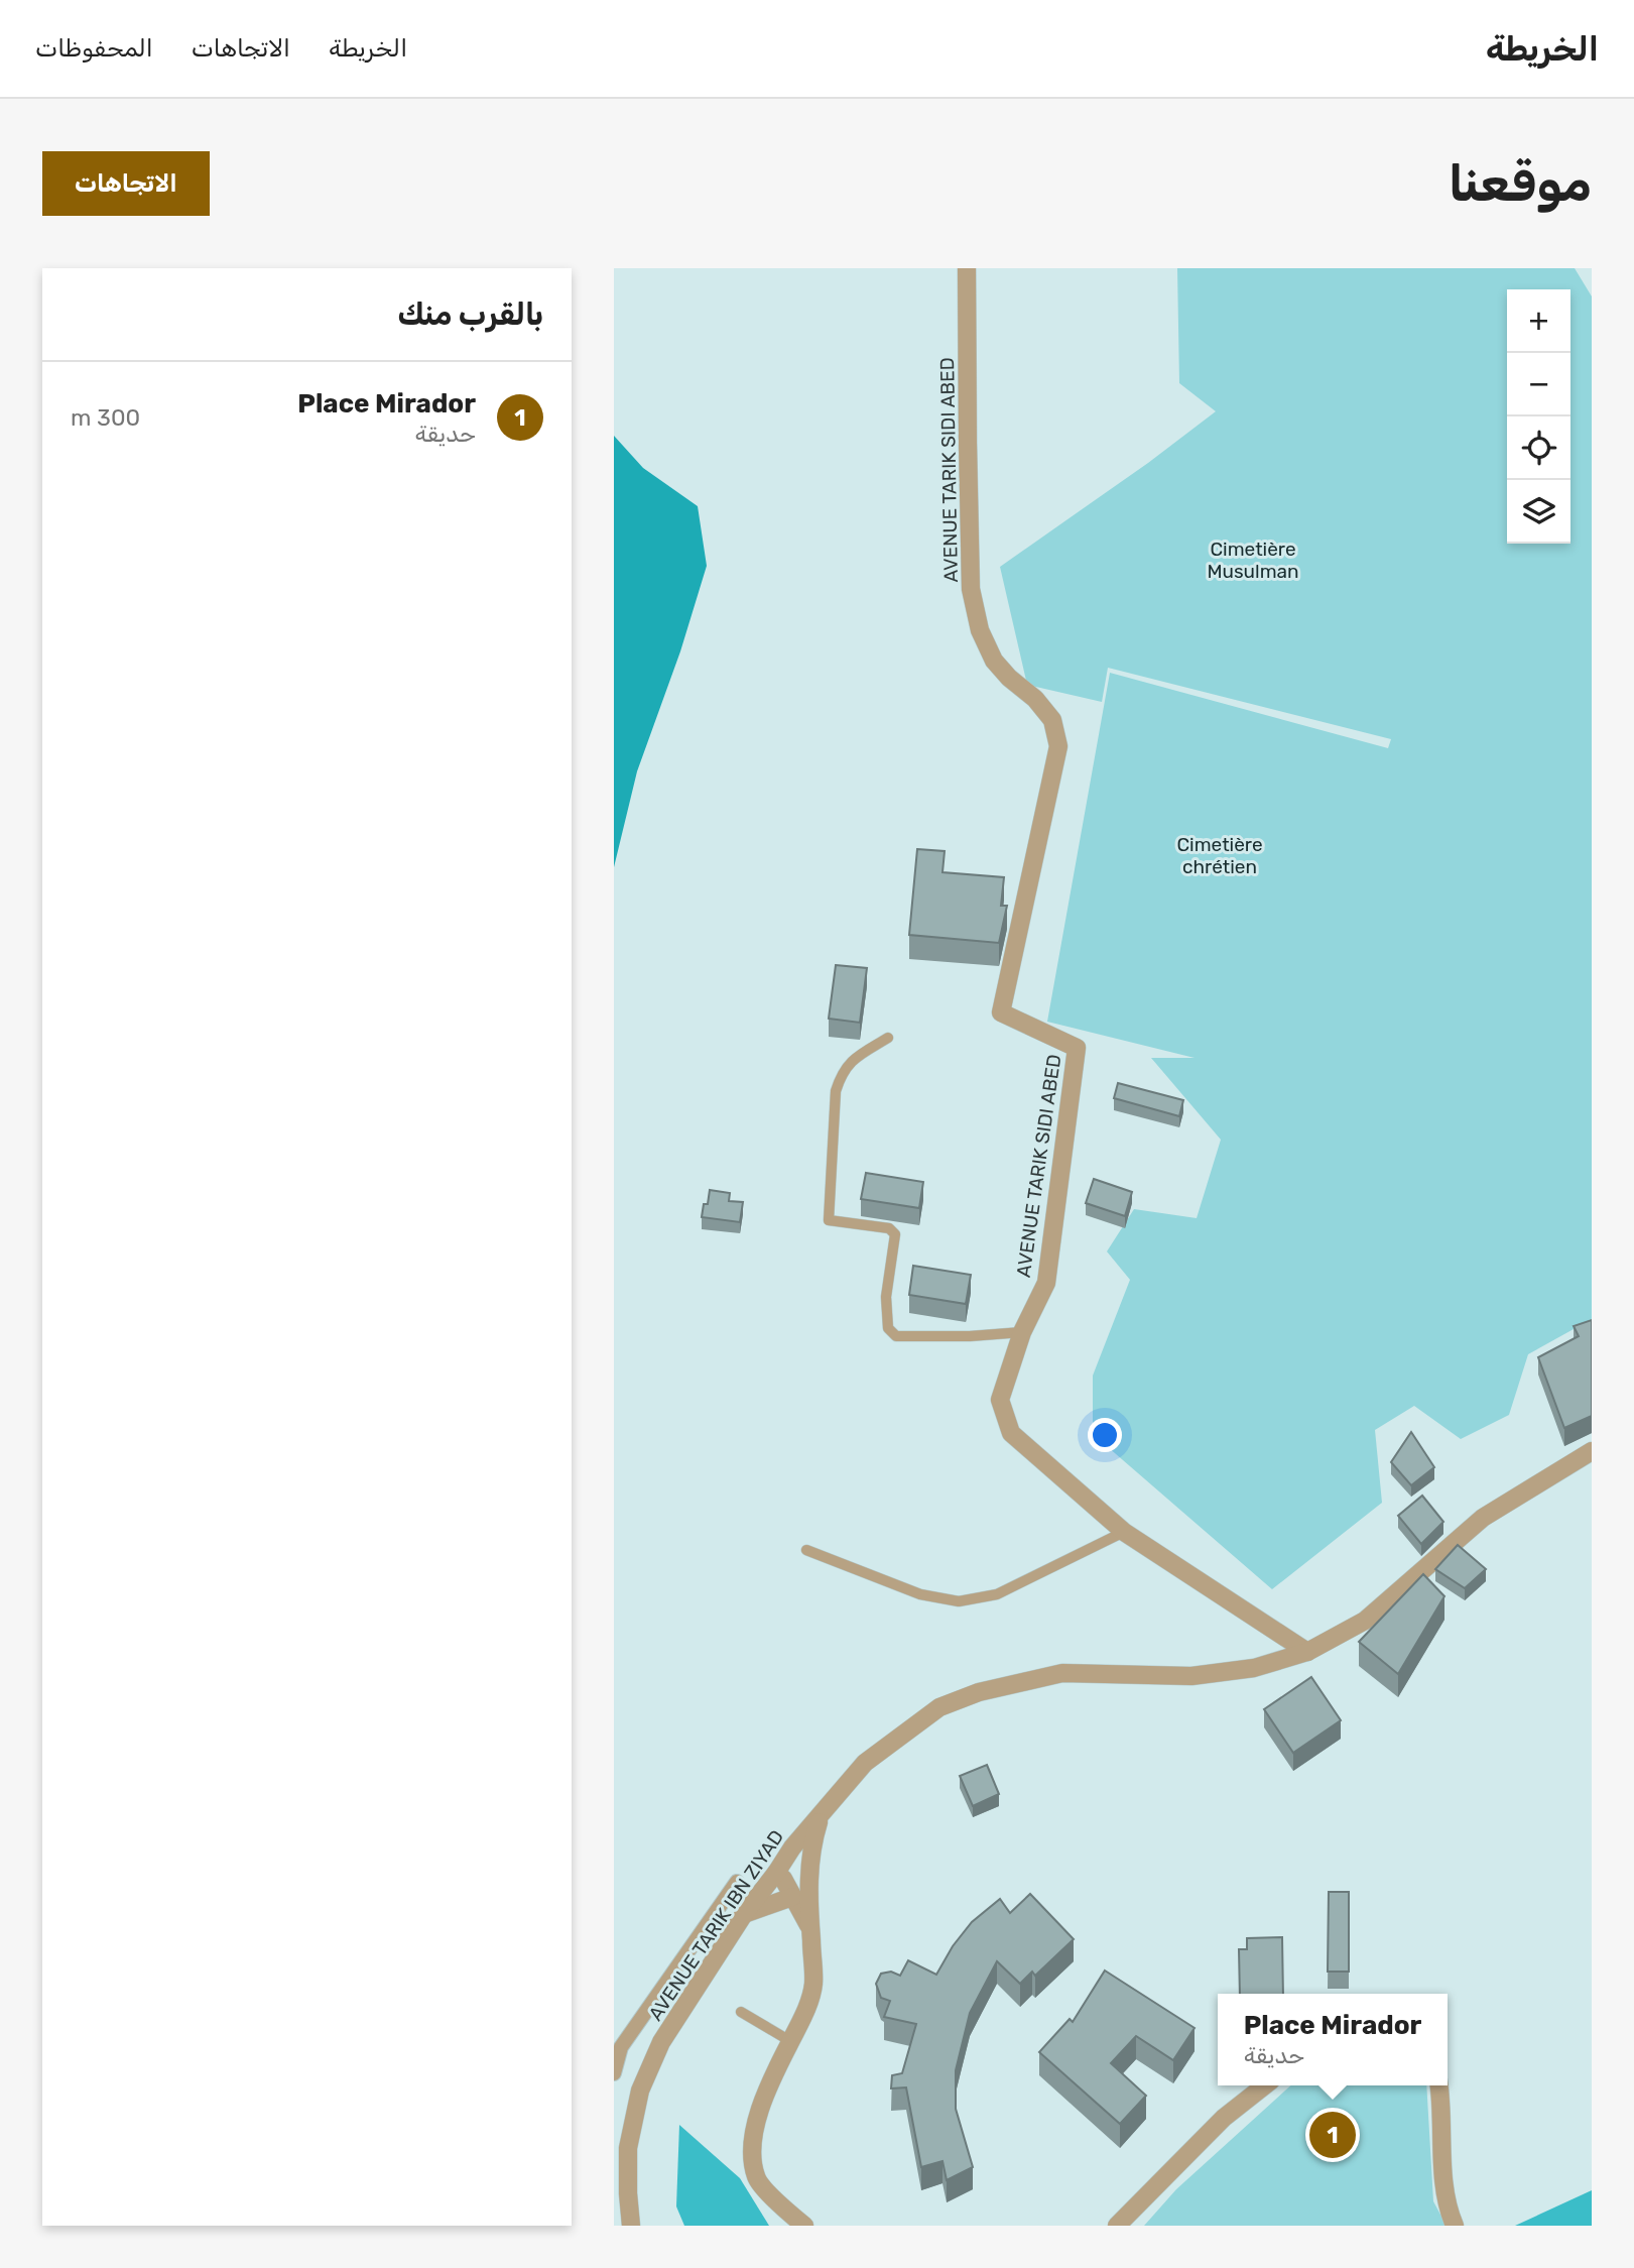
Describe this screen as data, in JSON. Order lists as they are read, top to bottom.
{
  "streets": {
    "street": ["AVENUE TARIK SIDI ABED", "AVENUE TARIK IBN ZIYAD"]
  },
  "crossings": [
    ["AVENUE TARIK SIDI ABED", "AVENUE TARIK IBN ZIYAD"]
  ],
  "parks": ["Cimetière Musulman", "Cimetière chrétien"],
  "page": {
    "header": "الخريطة",
    "nav": ["الخريطة", "الاتجاهات", "المحفوظات"],
    "buttons": "الاتجاهات",
    "title": "موقعنا",
    "heading": "بالقرب منك",
    "map_buttons": ["+", "−"],
    "list": [
      {
        "mark": "1",
        "name": "Place Mirador",
        "note": "حديقة",
        "value": "300 m"
      }
    ],
    "popup": ["Place Mirador", "حديقة"],
    "pins": "1"
  }
}
